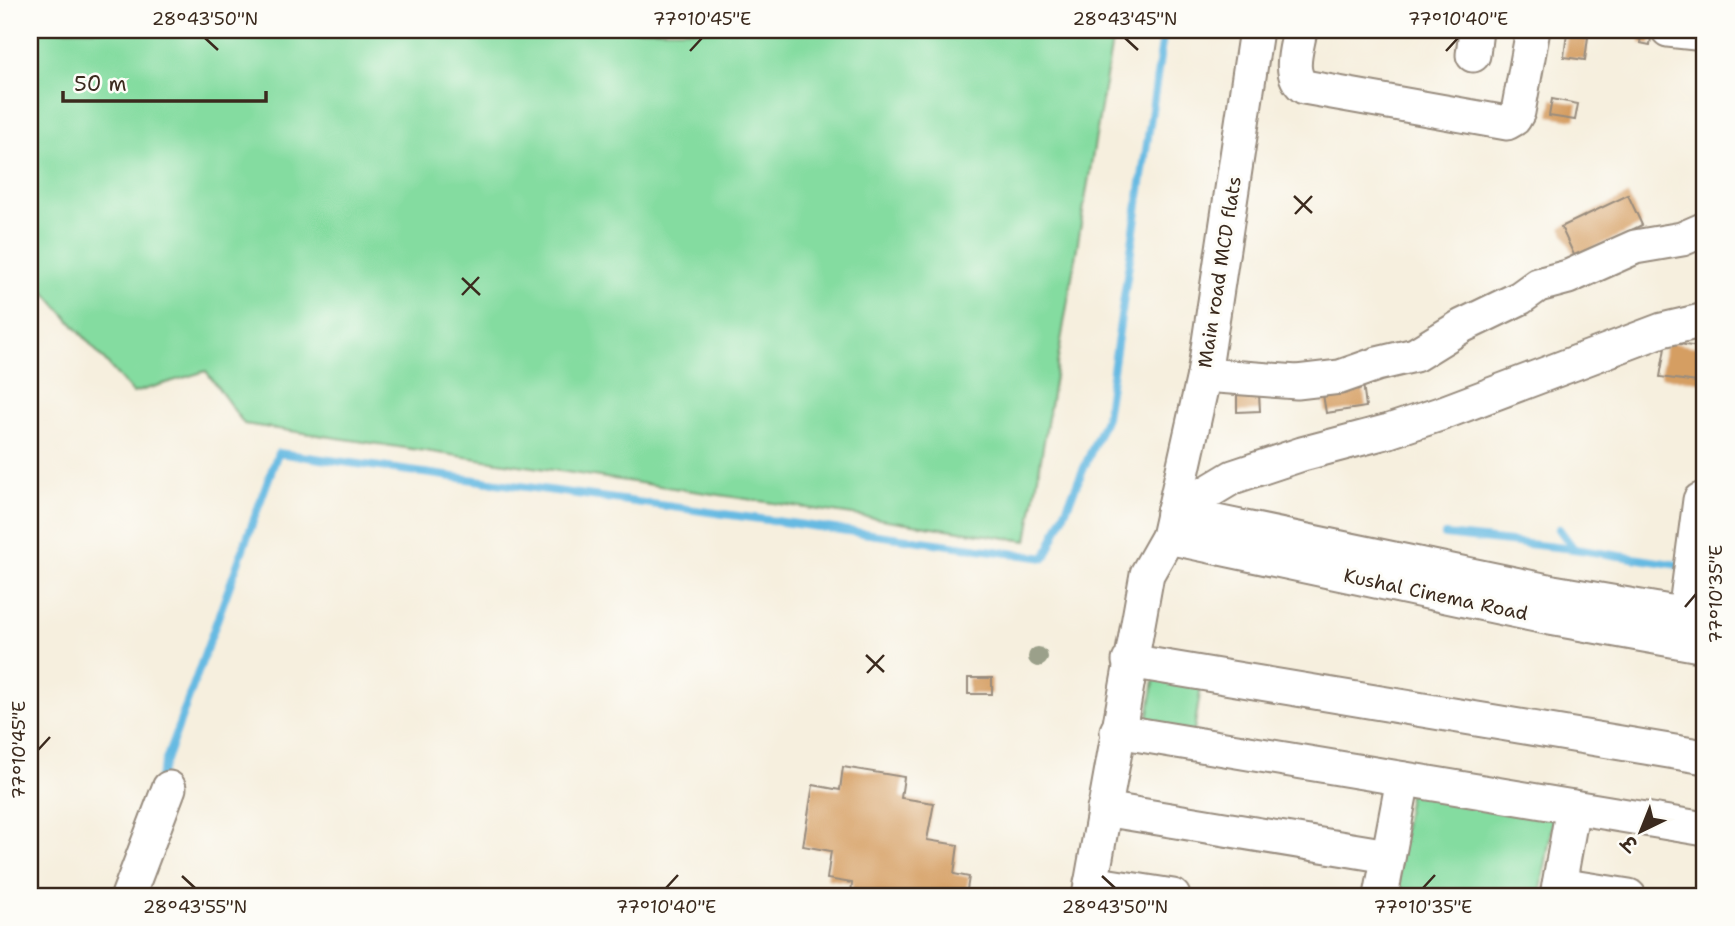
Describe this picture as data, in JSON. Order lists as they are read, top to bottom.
{
  "streets": {
    "street": ["Main road MCD flats", "Kushal Cinema Road"]
  },
  "crossings": [
    ["Main road MCD flats", "Kushal Cinema Road"]
  ],
  "scale_bar": "50 m",
  "north": "bottom left",
  "coordinates": [
    "28°43'50\"N",
    "77°10'45\"E",
    "28°43'45\"N",
    "77°10'40\"E",
    "77°10'35\"E",
    "28°43'55\"N"
  ]
}
